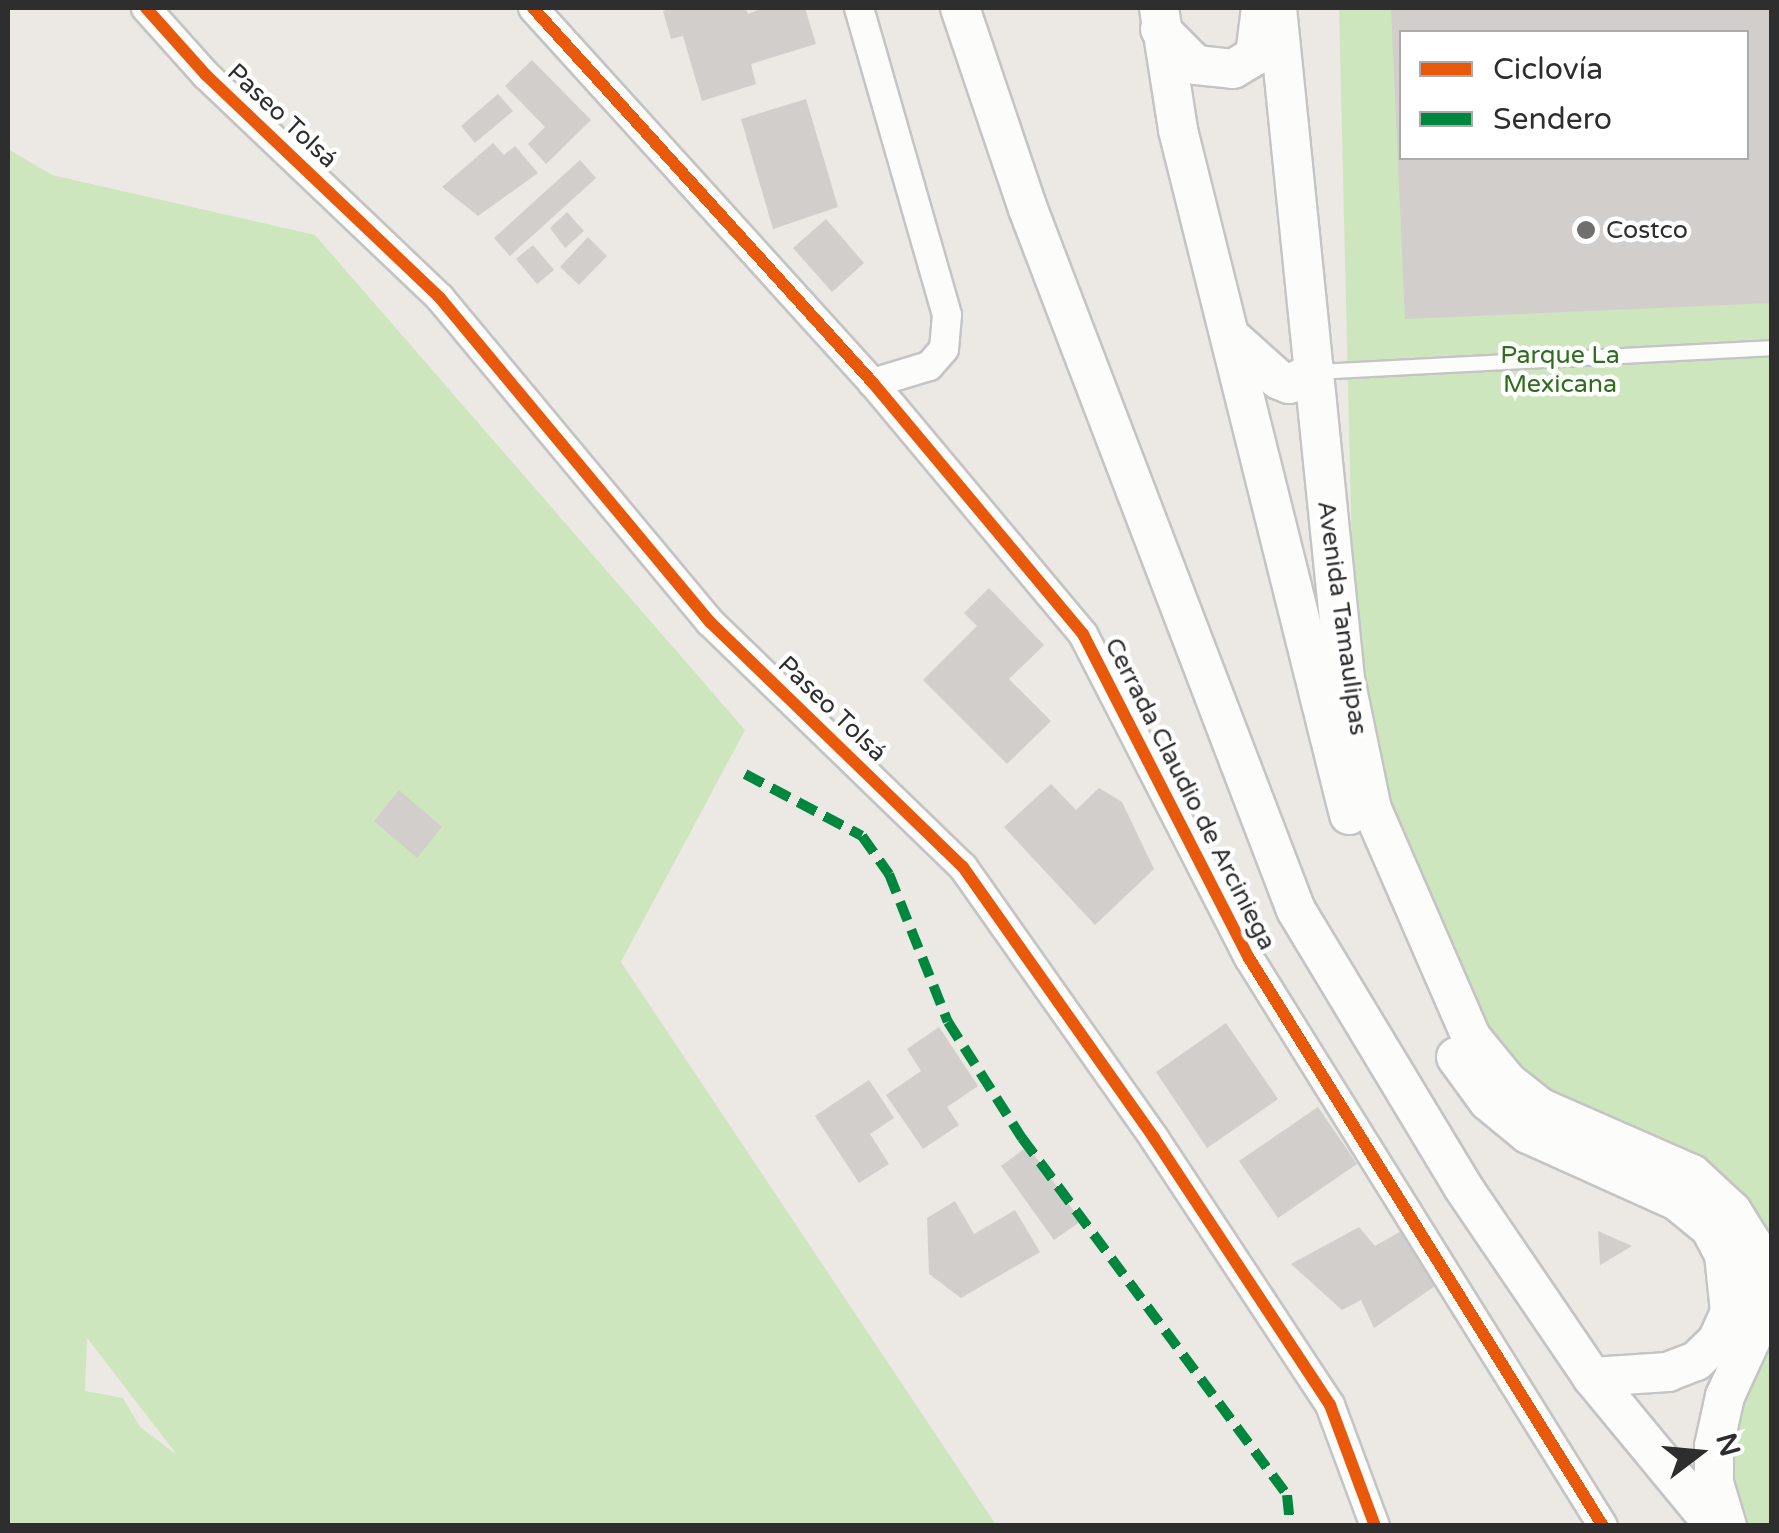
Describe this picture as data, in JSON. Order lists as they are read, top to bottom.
{
  "streets": {
    "street": ["Paseo Tolsá", "Avenida Tamaulipas", "Cerrada Claudio de Arciniega"]
  },
  "parks": ["Parque La Mexicana"],
  "places": ["Costco"],
  "legend": ["Ciclovía", "Sendero"],
  "north": "right"
}
